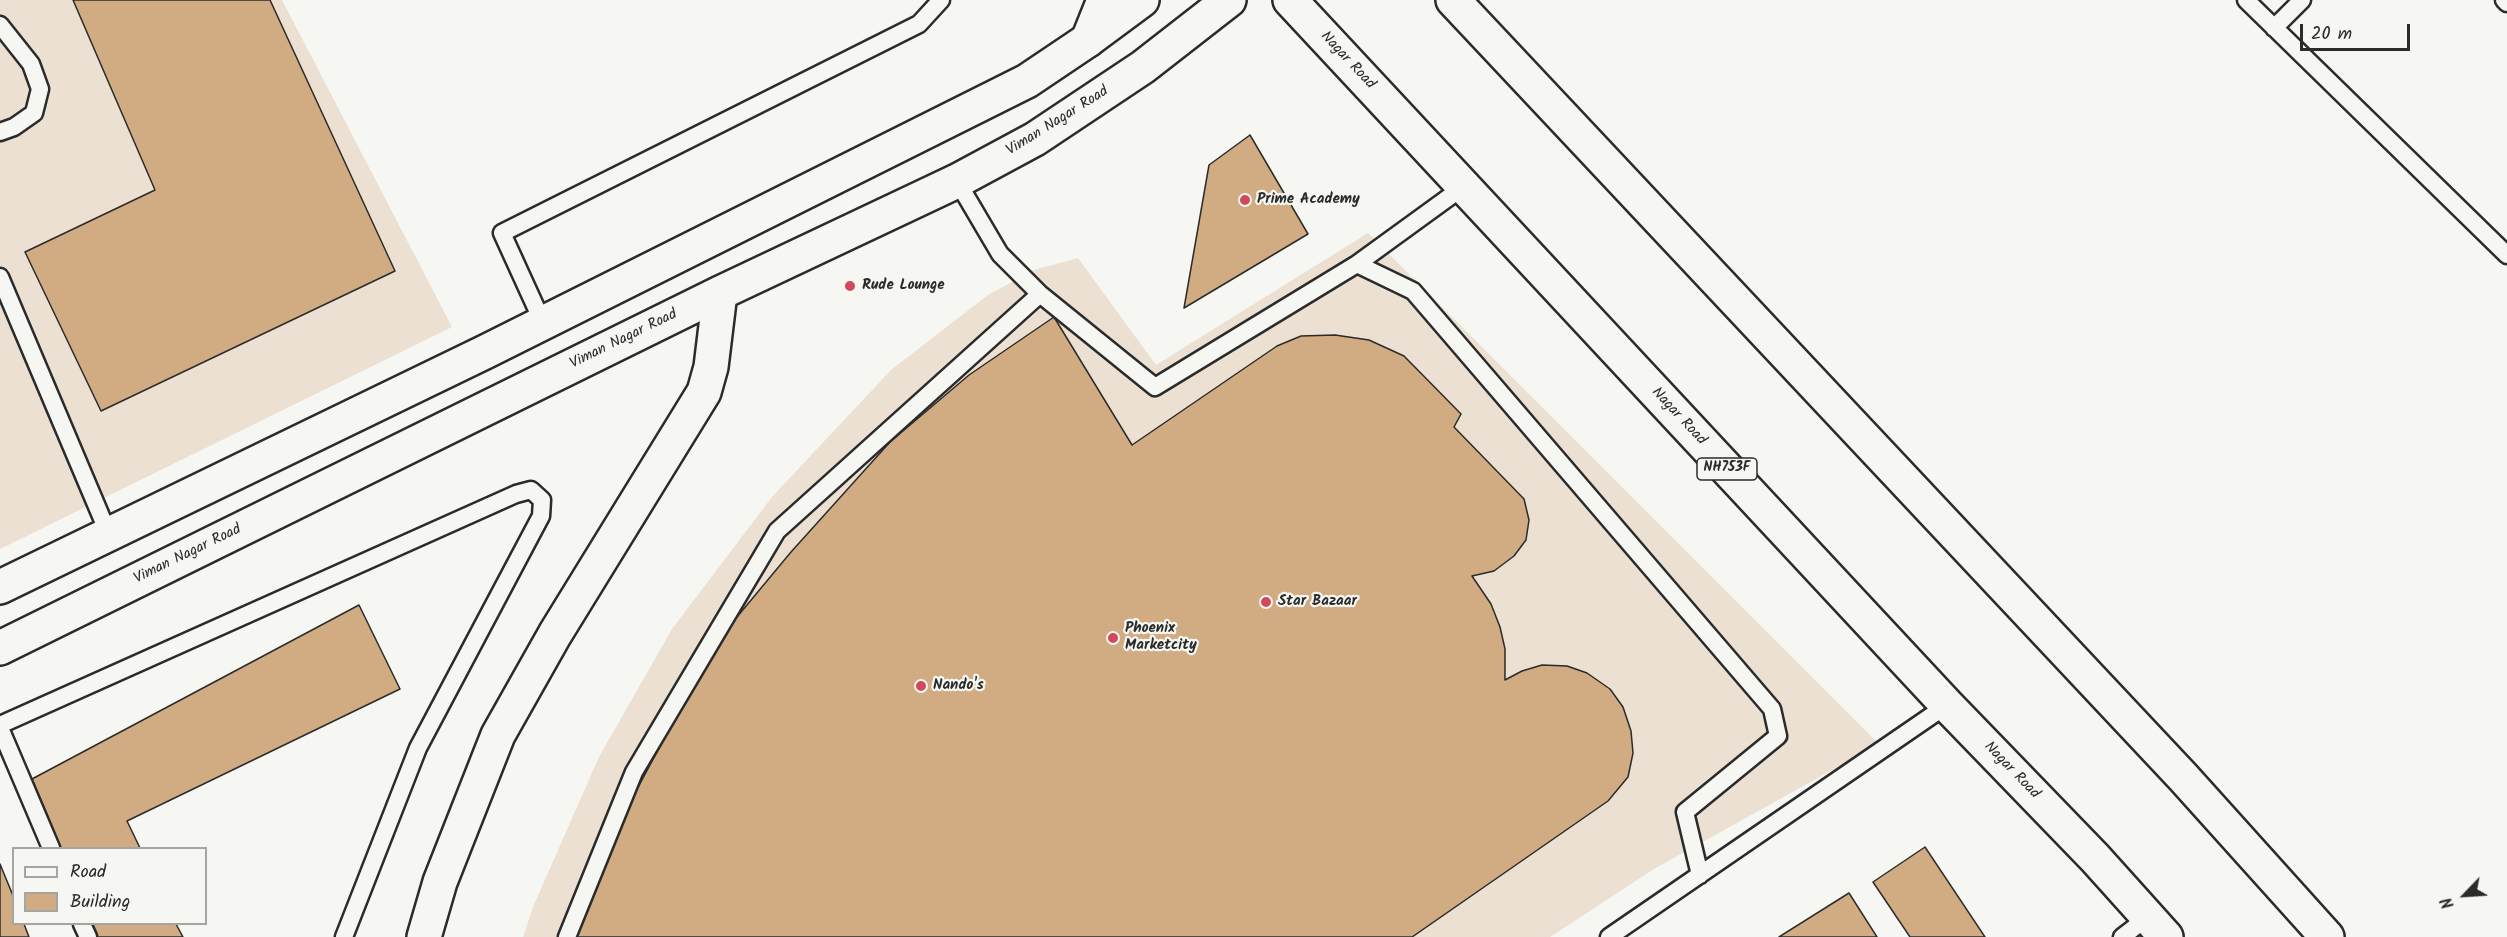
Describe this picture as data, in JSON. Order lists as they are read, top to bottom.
{
  "streets": {
    "main road": ["Nagar Road", "Viman Nagar Road", "NH753F"]
  },
  "places": [
    "Prime Academy",
    "Rude Lounge",
    "Star Bazaar",
    "Phoenix Marketcity",
    "Nando's"
  ],
  "legend": ["Road", "Building"],
  "scale_bar": "20 m",
  "north": "bottom left"
}
